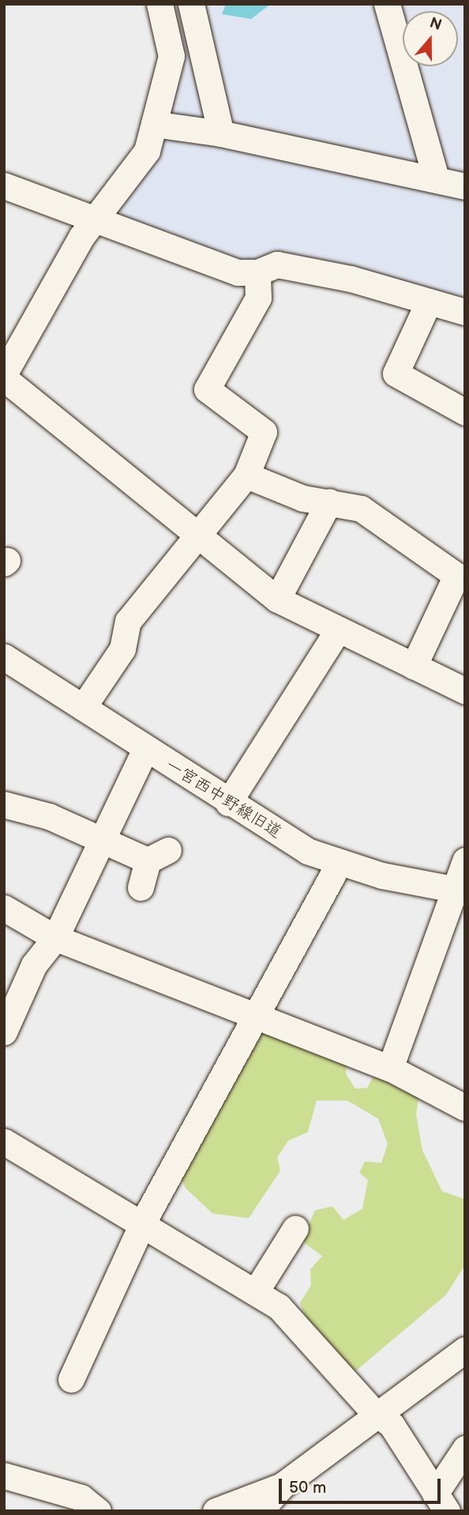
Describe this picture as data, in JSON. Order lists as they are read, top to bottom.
{
  "streets": {
    "street": ["一宮西中野線旧道"]
  },
  "scale_bar": "50 m",
  "north": "top"
}
